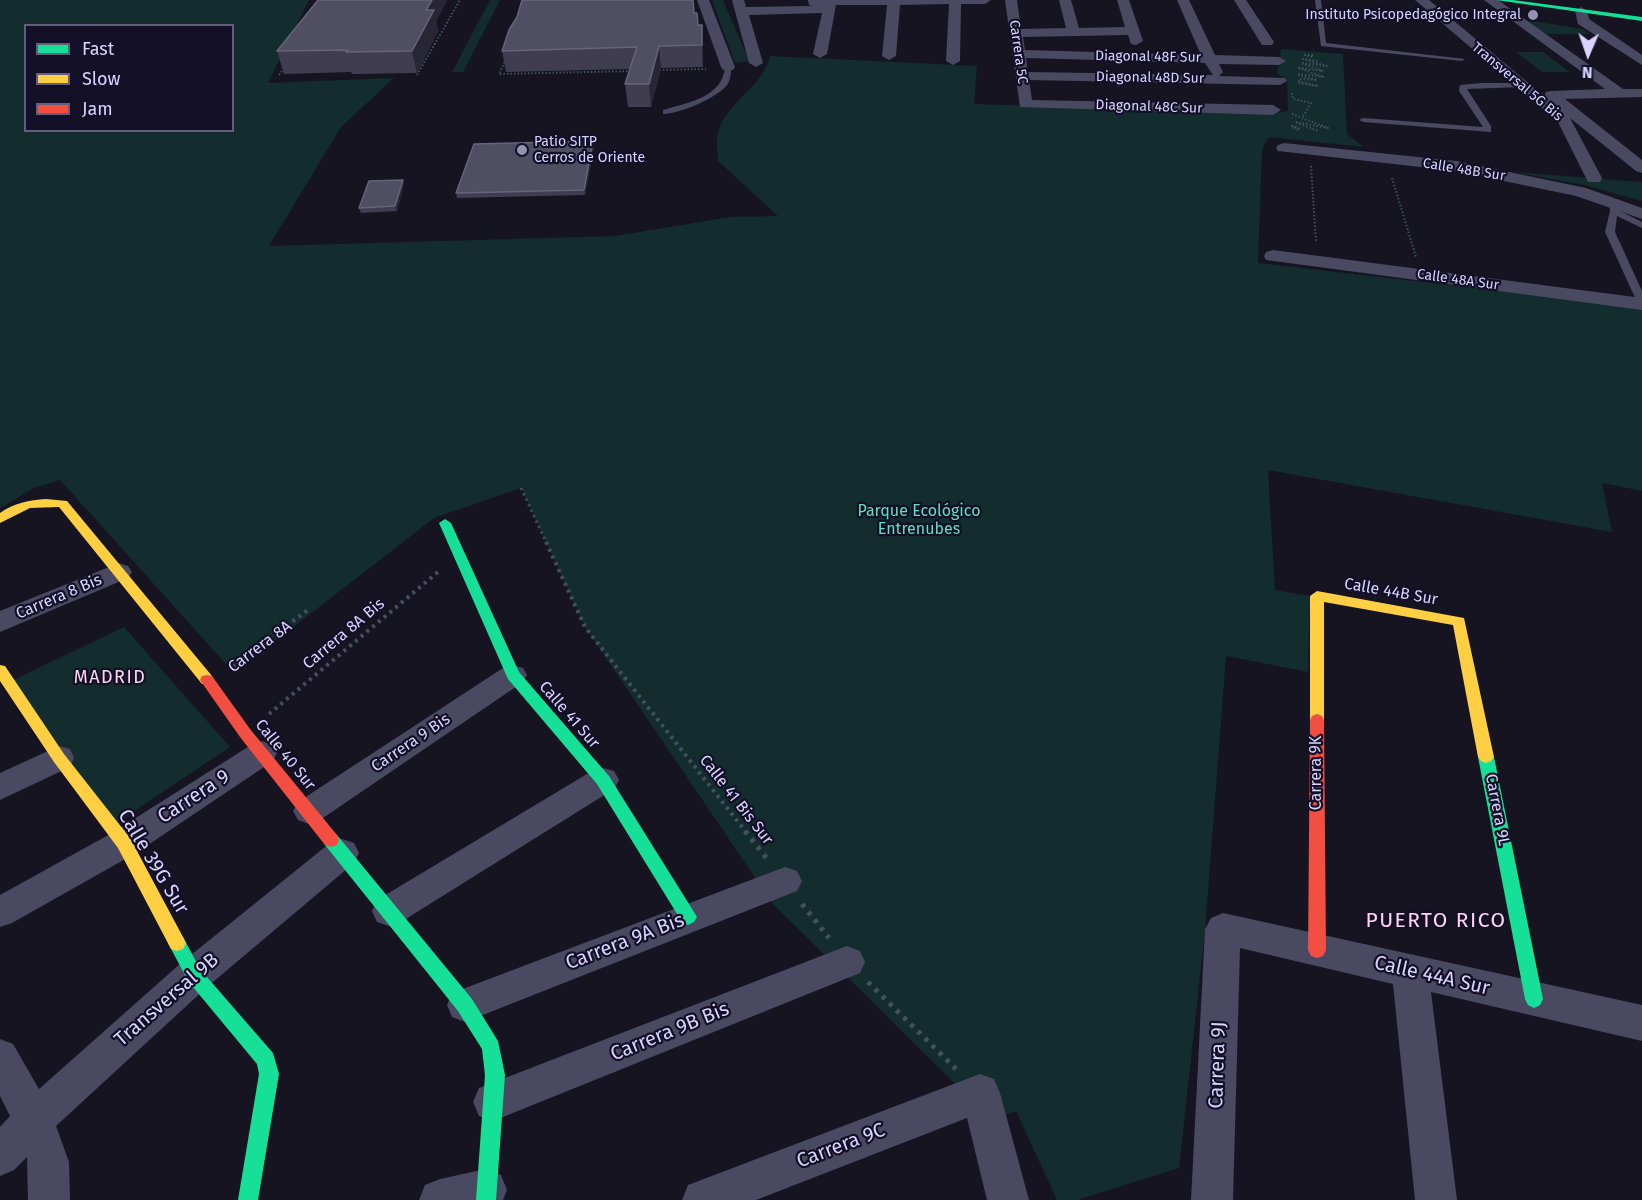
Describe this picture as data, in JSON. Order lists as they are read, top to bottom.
{
  "streets": {
    "street": [
      "Carrera 5C",
      "Diagonal 48F Sur",
      "Diagonal 48D Sur",
      "Transversal 5G Bis",
      "Diagonal 48C Sur",
      "Calle 48B Sur",
      "Calle 48A Sur",
      "Calle 44B Sur",
      "Carrera 8 Bis",
      "Calle 41 Sur",
      "Carrera 9 Bis",
      "Calle 40 Sur",
      "Carrera 9K",
      "Carrera 9",
      "Carrera 9L",
      "Calle 39G Sur",
      "Carrera 9A Bis",
      "Calle 44A Sur",
      "Transversal 9B",
      "Carrera 9B Bis",
      "Carrera 9J",
      "Carrera 9C"
    ],
    "path": ["Carrera 8A Bis", "Carrera 8A", "Calle 41 Bis Sur"]
  },
  "crossings": [
    ["Carrera 5C", "Diagonal 48F Sur"],
    ["Carrera 5C", "Diagonal 48D Sur"],
    ["Carrera 5C", "Diagonal 48C Sur"],
    ["Diagonal 48D Sur", "Diagonal 48C Sur"],
    ["Calle 44B Sur", "Carrera 9K"],
    ["Calle 44B Sur", "Carrera 9L"],
    ["Carrera 8 Bis", "Calle 40 Sur"],
    ["Carrera 8A Bis", "Calle 41 Sur"],
    ["Carrera 8A Bis", "Calle 40 Sur"],
    ["Carrera 8A Bis", "Carrera 9"],
    ["Carrera 8A", "Calle 40 Sur"],
    ["Calle 41 Sur", "Carrera 9 Bis"],
    ["Calle 41 Sur", "Carrera 9A Bis"],
    ["Carrera 9 Bis", "Calle 40 Sur"],
    ["Calle 40 Sur", "Carrera 9"],
    ["Calle 40 Sur", "Carrera 9A Bis"],
    ["Calle 40 Sur", "Transversal 9B"],
    ["Calle 40 Sur", "Carrera 9B Bis"],
    ["Carrera 9K", "Calle 44A Sur"],
    ["Carrera 9", "Calle 39G Sur"],
    ["Calle 41 Bis Sur", "Carrera 9A Bis"],
    ["Calle 41 Bis Sur", "Carrera 9B Bis"],
    ["Calle 41 Bis Sur", "Carrera 9C"],
    ["Carrera 9L", "Calle 44A Sur"],
    ["Calle 39G Sur", "Transversal 9B"],
    ["Calle 44A Sur", "Carrera 9J"]
  ],
  "districts": ["MADRID", "PUERTO RICO"],
  "parks": ["Parque Ecológico Entrenubes"],
  "places": ["Instituto Psicopedagógico Integral", "Patio SITP Cerros de Oriente"],
  "legend": ["Fast", "Slow", "Jam"],
  "north": "bottom"
}
